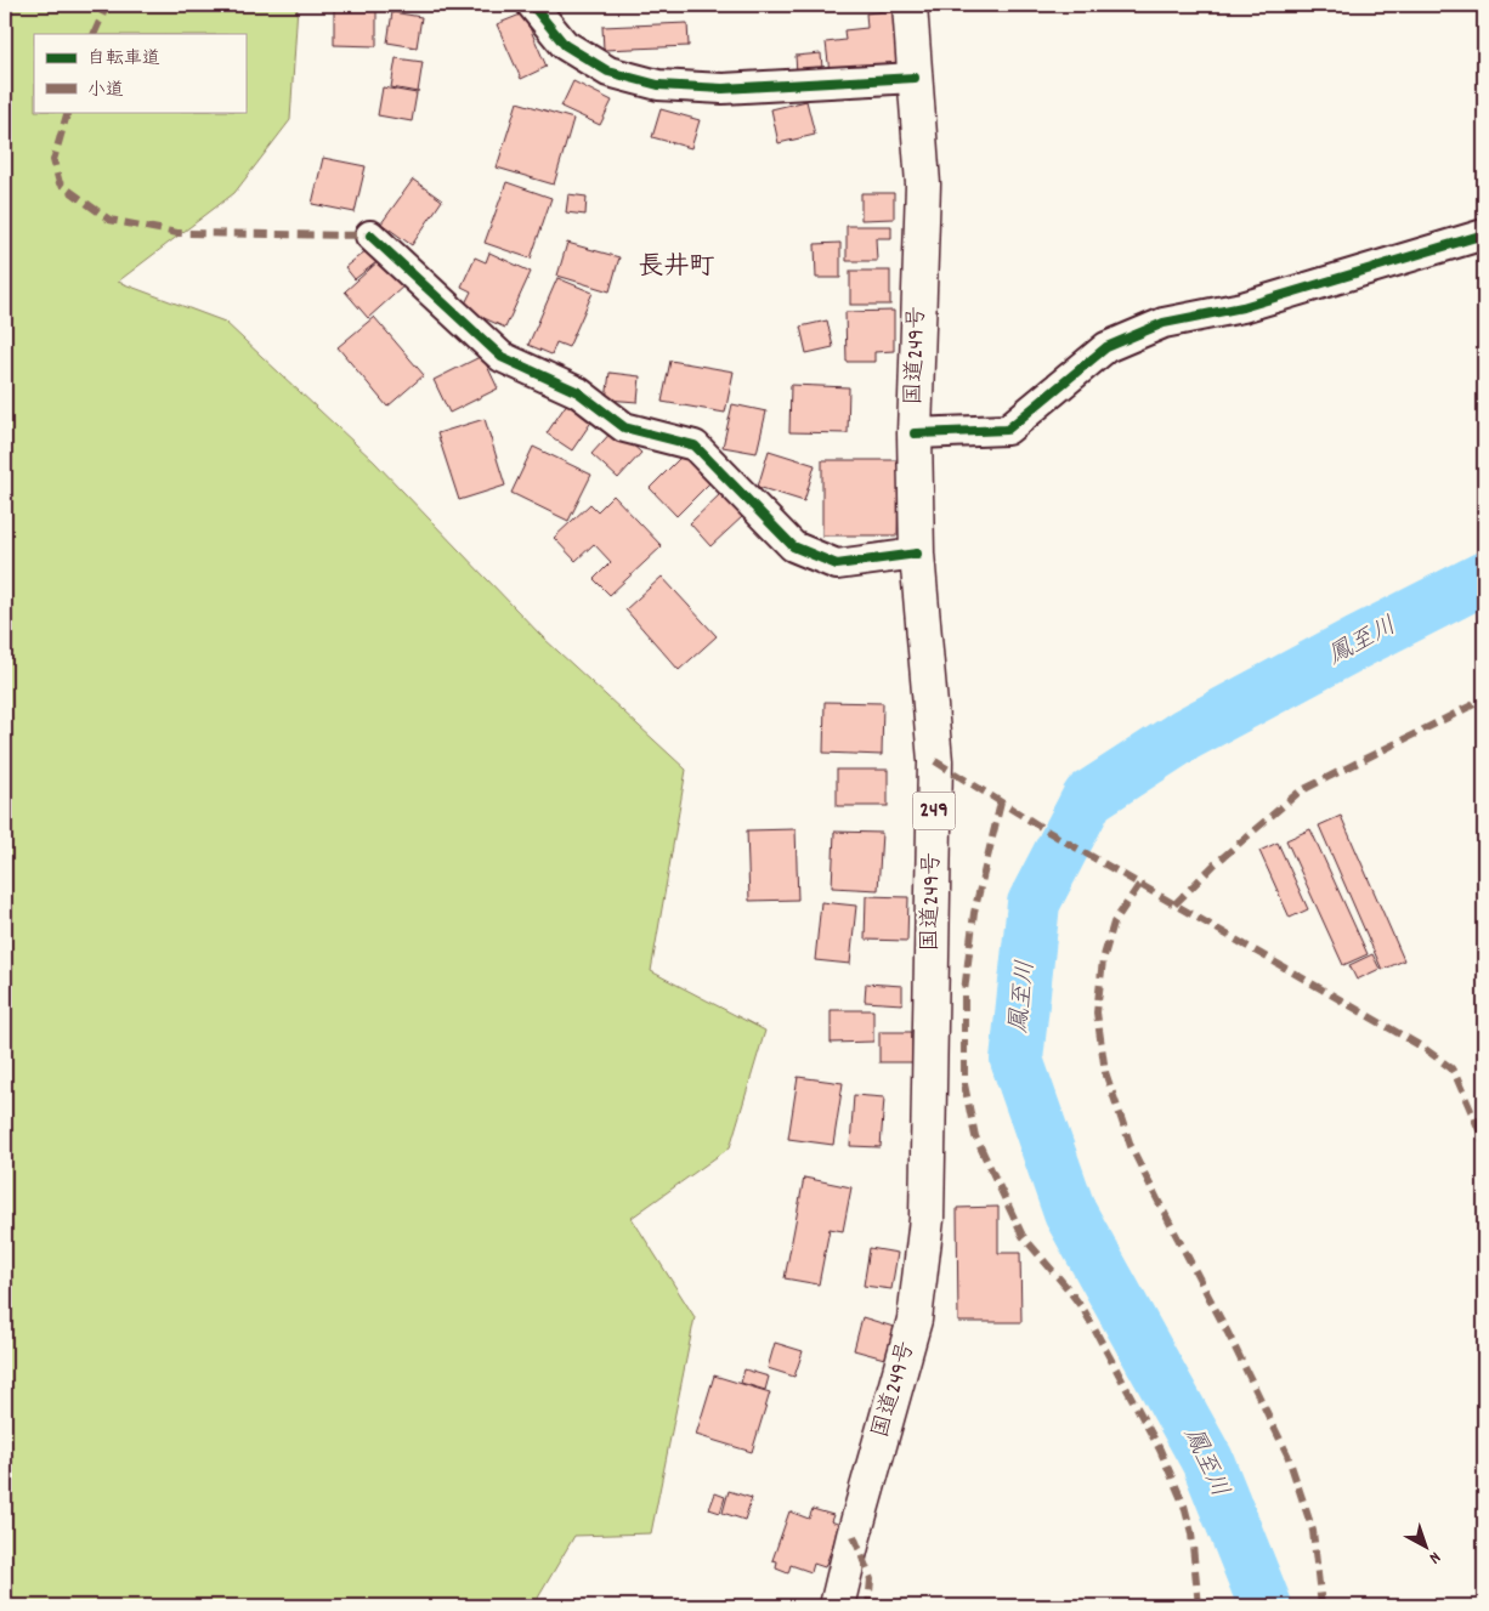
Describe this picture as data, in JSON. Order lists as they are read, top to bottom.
{
  "streets": {
    "highway": ["国道249号", "249"]
  },
  "districts": ["長井町"],
  "water": ["鳳至川"],
  "legend": ["自転車道", "小道"],
  "north": "bottom right"
}
